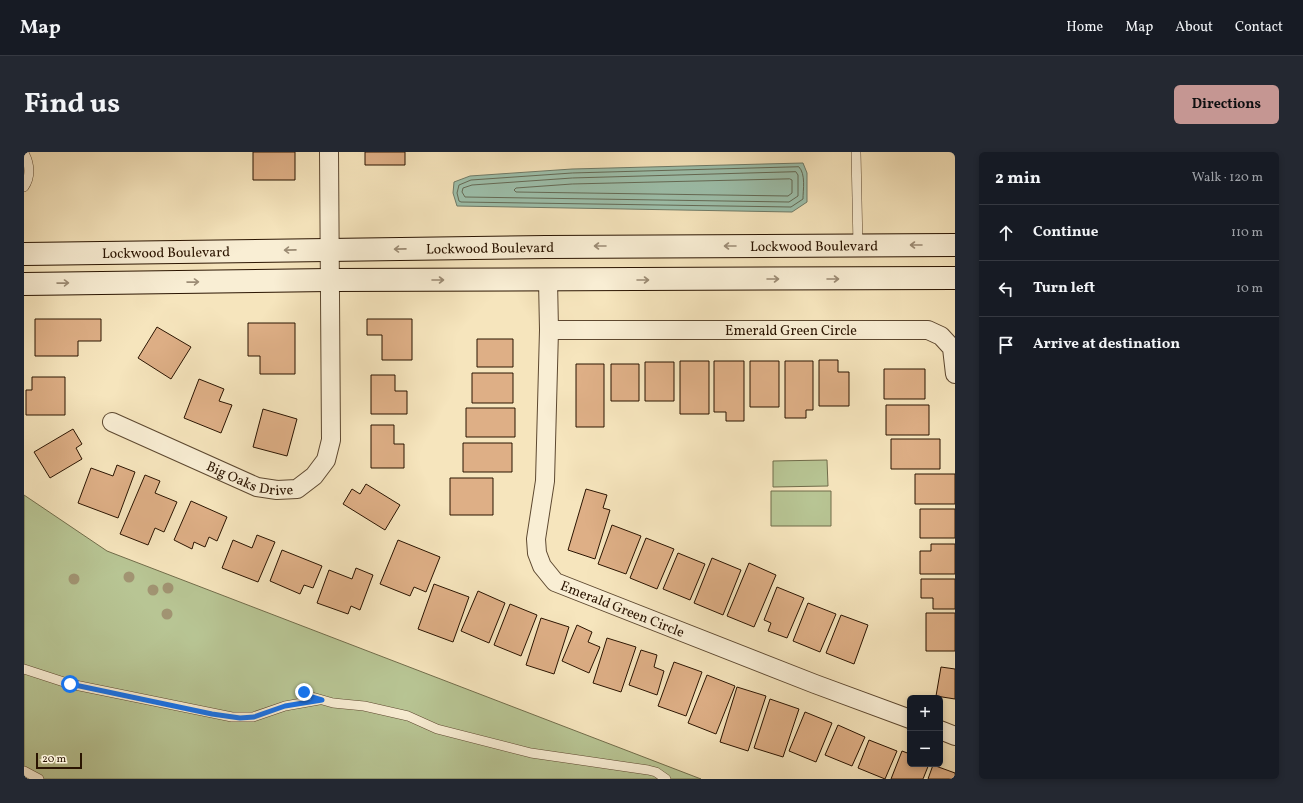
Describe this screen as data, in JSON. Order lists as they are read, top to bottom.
{
  "streets": {
    "main road": ["Lockwood Boulevard"],
    "street": ["Emerald Green Circle", "Big Oaks Drive"]
  },
  "crossings": [
    ["Lockwood Boulevard", "Big Oaks Drive"]
  ],
  "scale_bar": "20 m",
  "page": {
    "header": "Map",
    "nav": [
      "Home",
      "Map",
      "About",
      "Contact"
    ],
    "title": "Find us",
    "buttons": "Directions",
    "heading": ["2 min", "Walk · 120 m"],
    "list": [
      ["Continue", "110 m"],
      ["Turn left", "10 m"],
      "Arrive at destination"
    ],
    "map_buttons": ["+", "−"],
    "scale": "20 m"
  }
}
